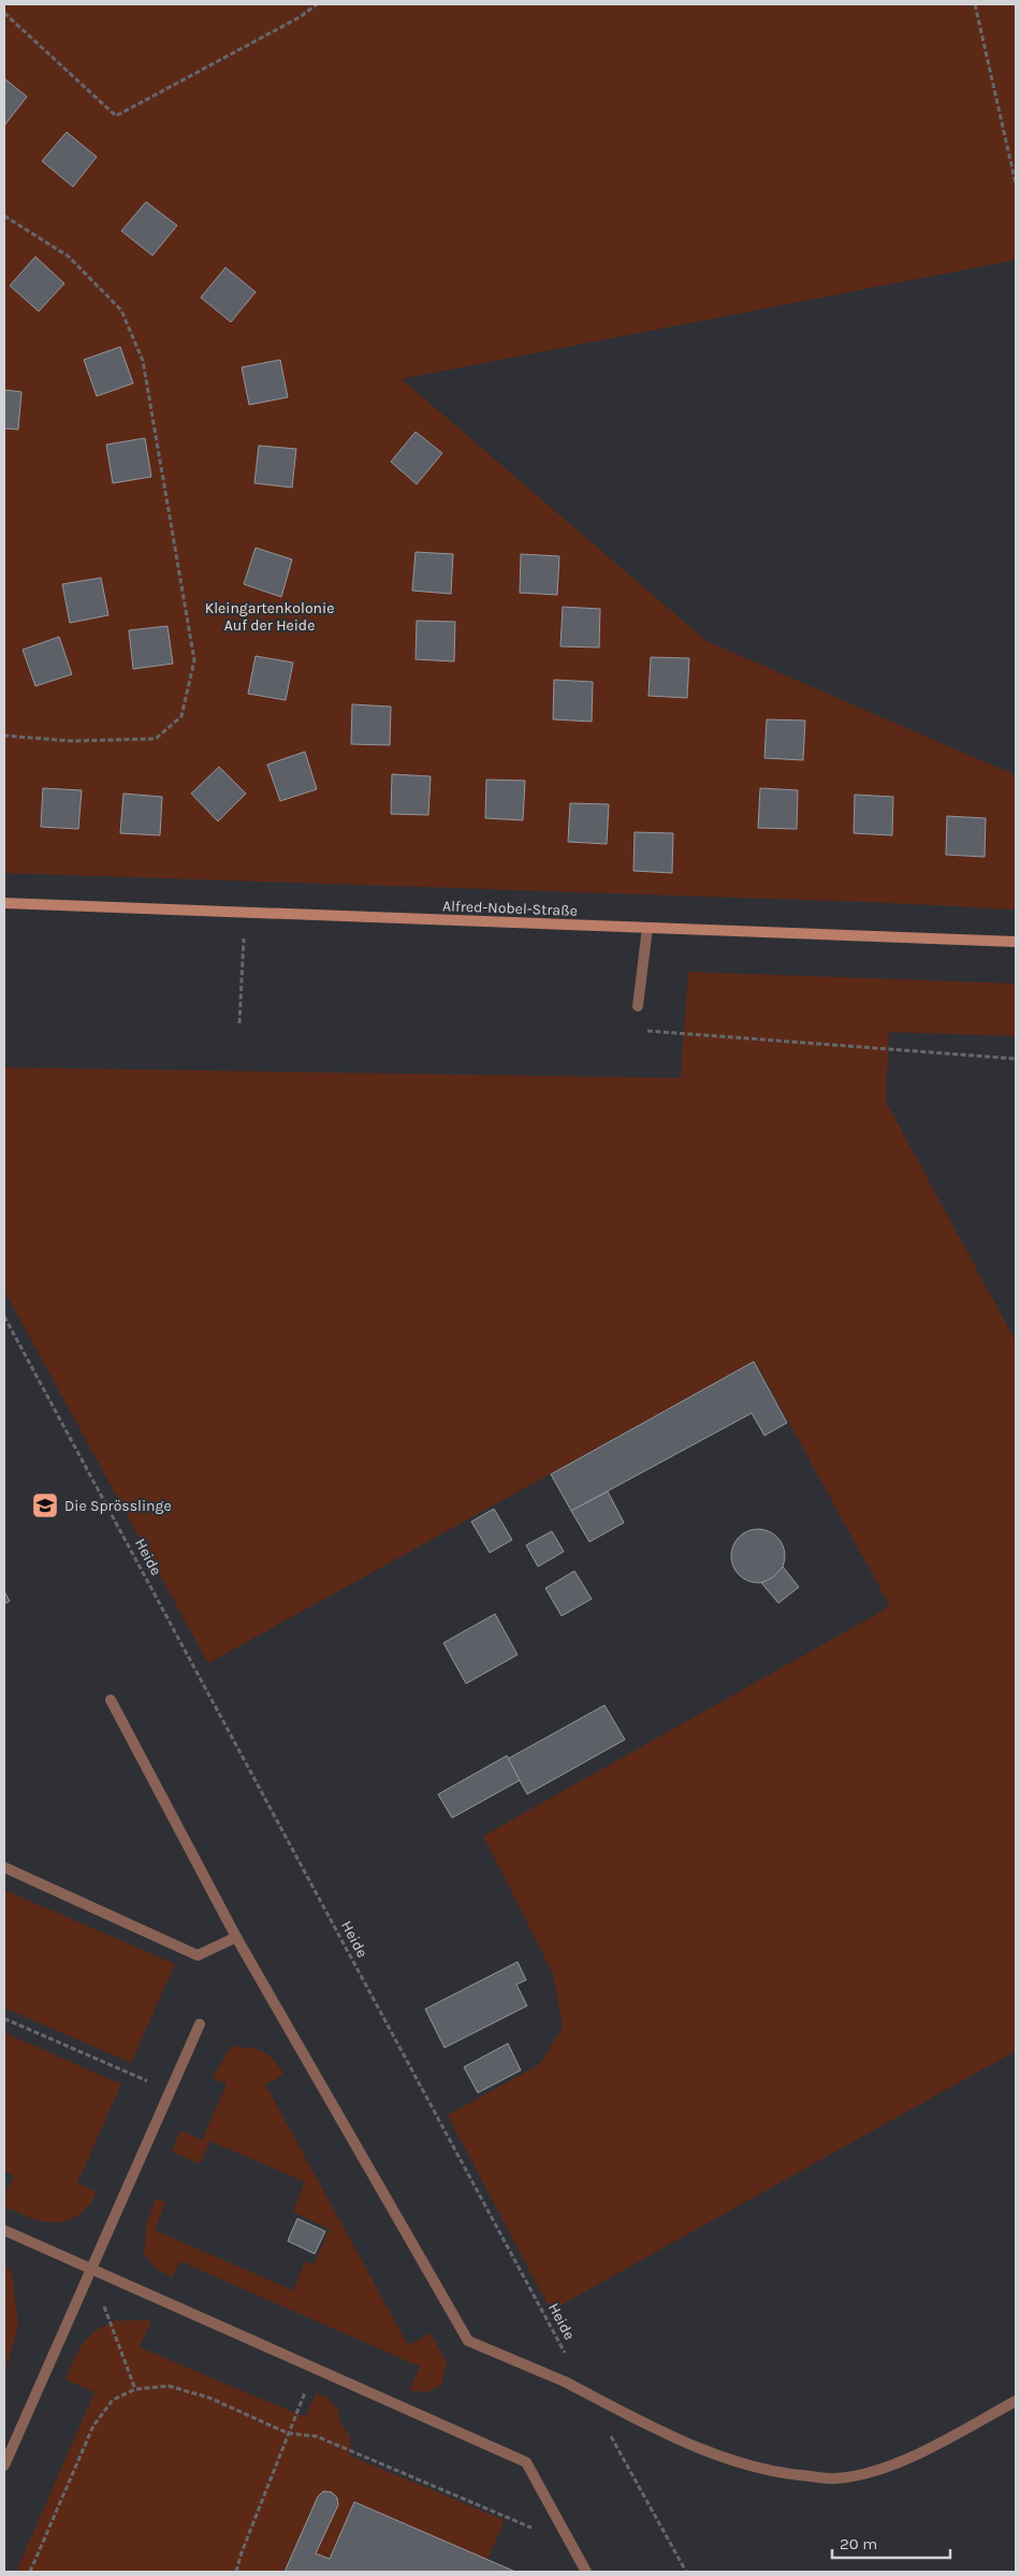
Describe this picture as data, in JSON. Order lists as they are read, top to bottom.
{
  "streets": {
    "street": ["Alfred-Nobel-Straße"],
    "path": ["Heide"]
  },
  "parks": ["Kleingartenkolonie Auf der Heide"],
  "places": {
    "school or university": ["Die Sprösslinge"]
  },
  "scale_bar": "20 m"
}
